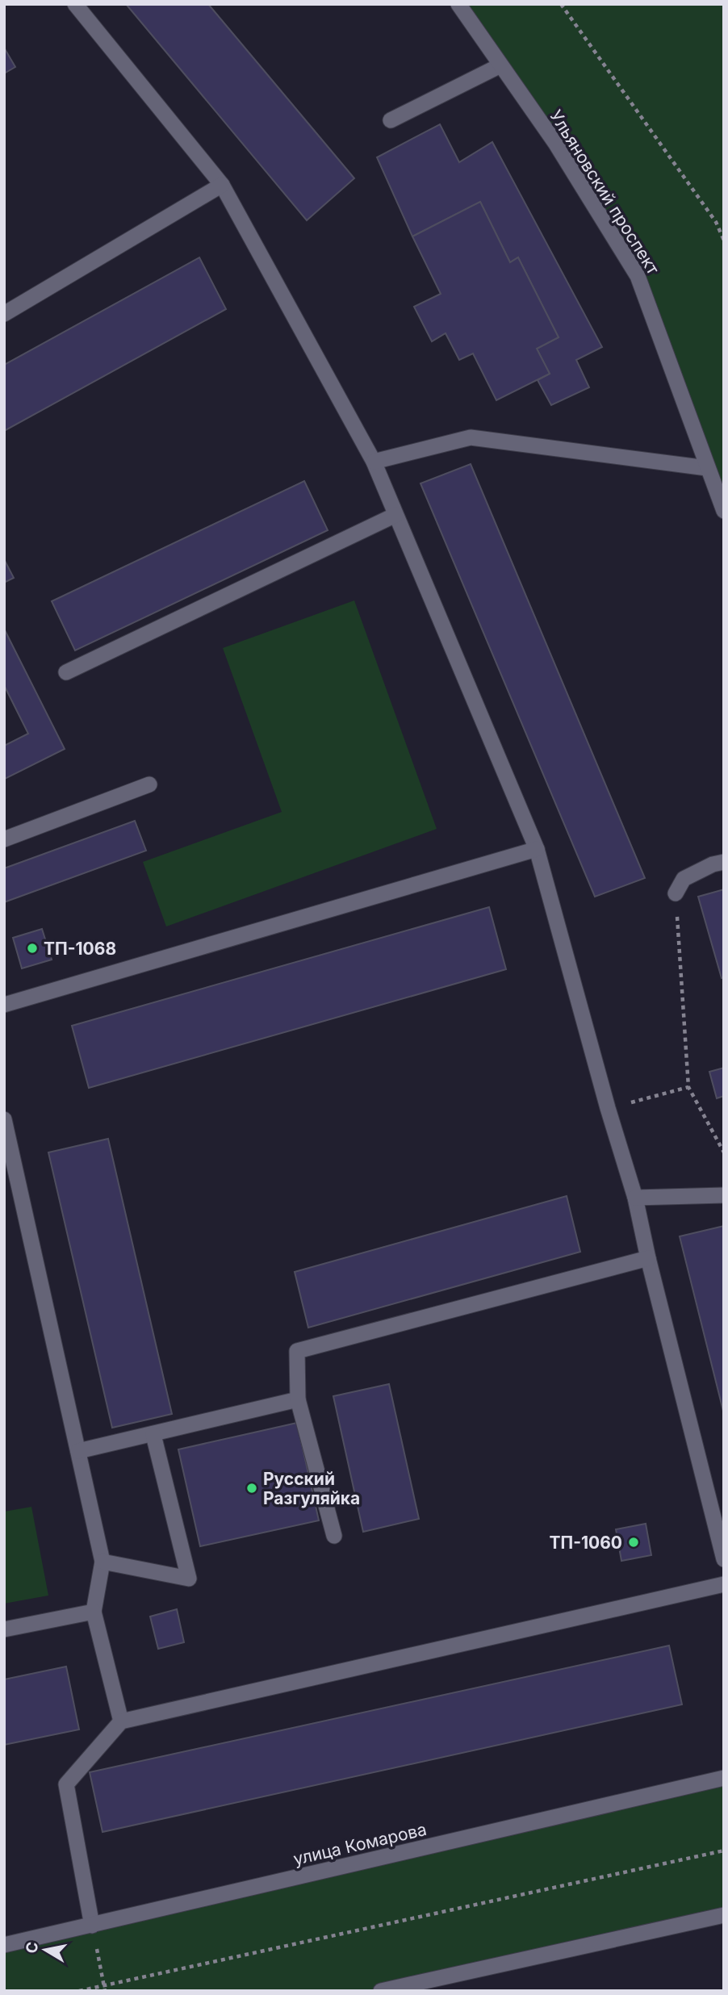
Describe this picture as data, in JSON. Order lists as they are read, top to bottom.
{
  "streets": {
    "street": ["Ульяновский проспект", "улица Комарова"]
  },
  "places": ["ТП-1068", "Русский Разгуляйка", "ТП-1060"],
  "north": "left"
}
